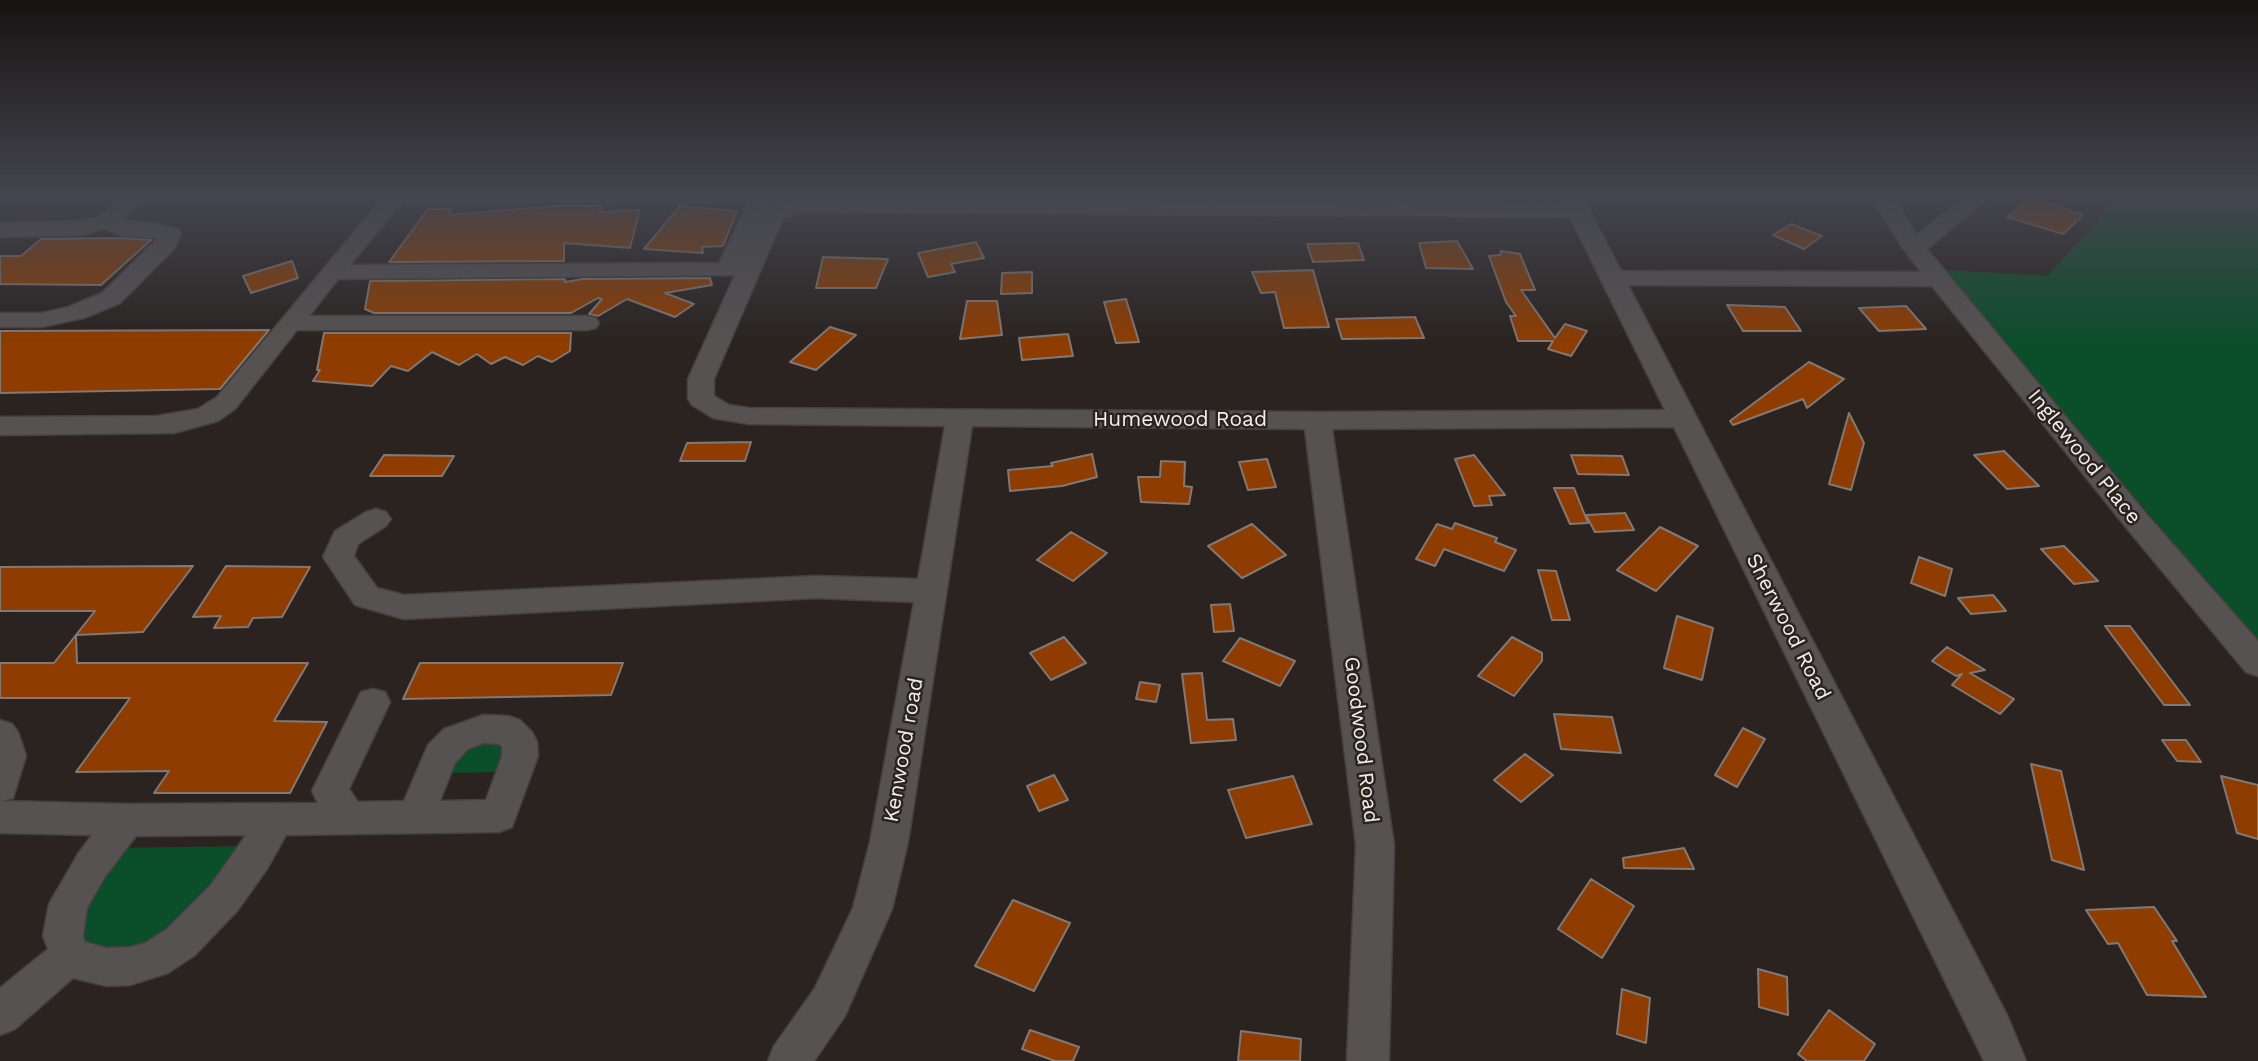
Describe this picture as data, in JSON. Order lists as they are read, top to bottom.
{
  "streets": {
    "street": [
      "Humewood Road",
      "Inglewood Place",
      "Sherwood Road",
      "Goodwood Road",
      "Kenwood road"
    ]
  },
  "crossings": [
    ["Humewood Road", "Sherwood Road"],
    ["Humewood Road", "Goodwood Road"],
    ["Humewood Road", "Kenwood road"]
  ]
}
